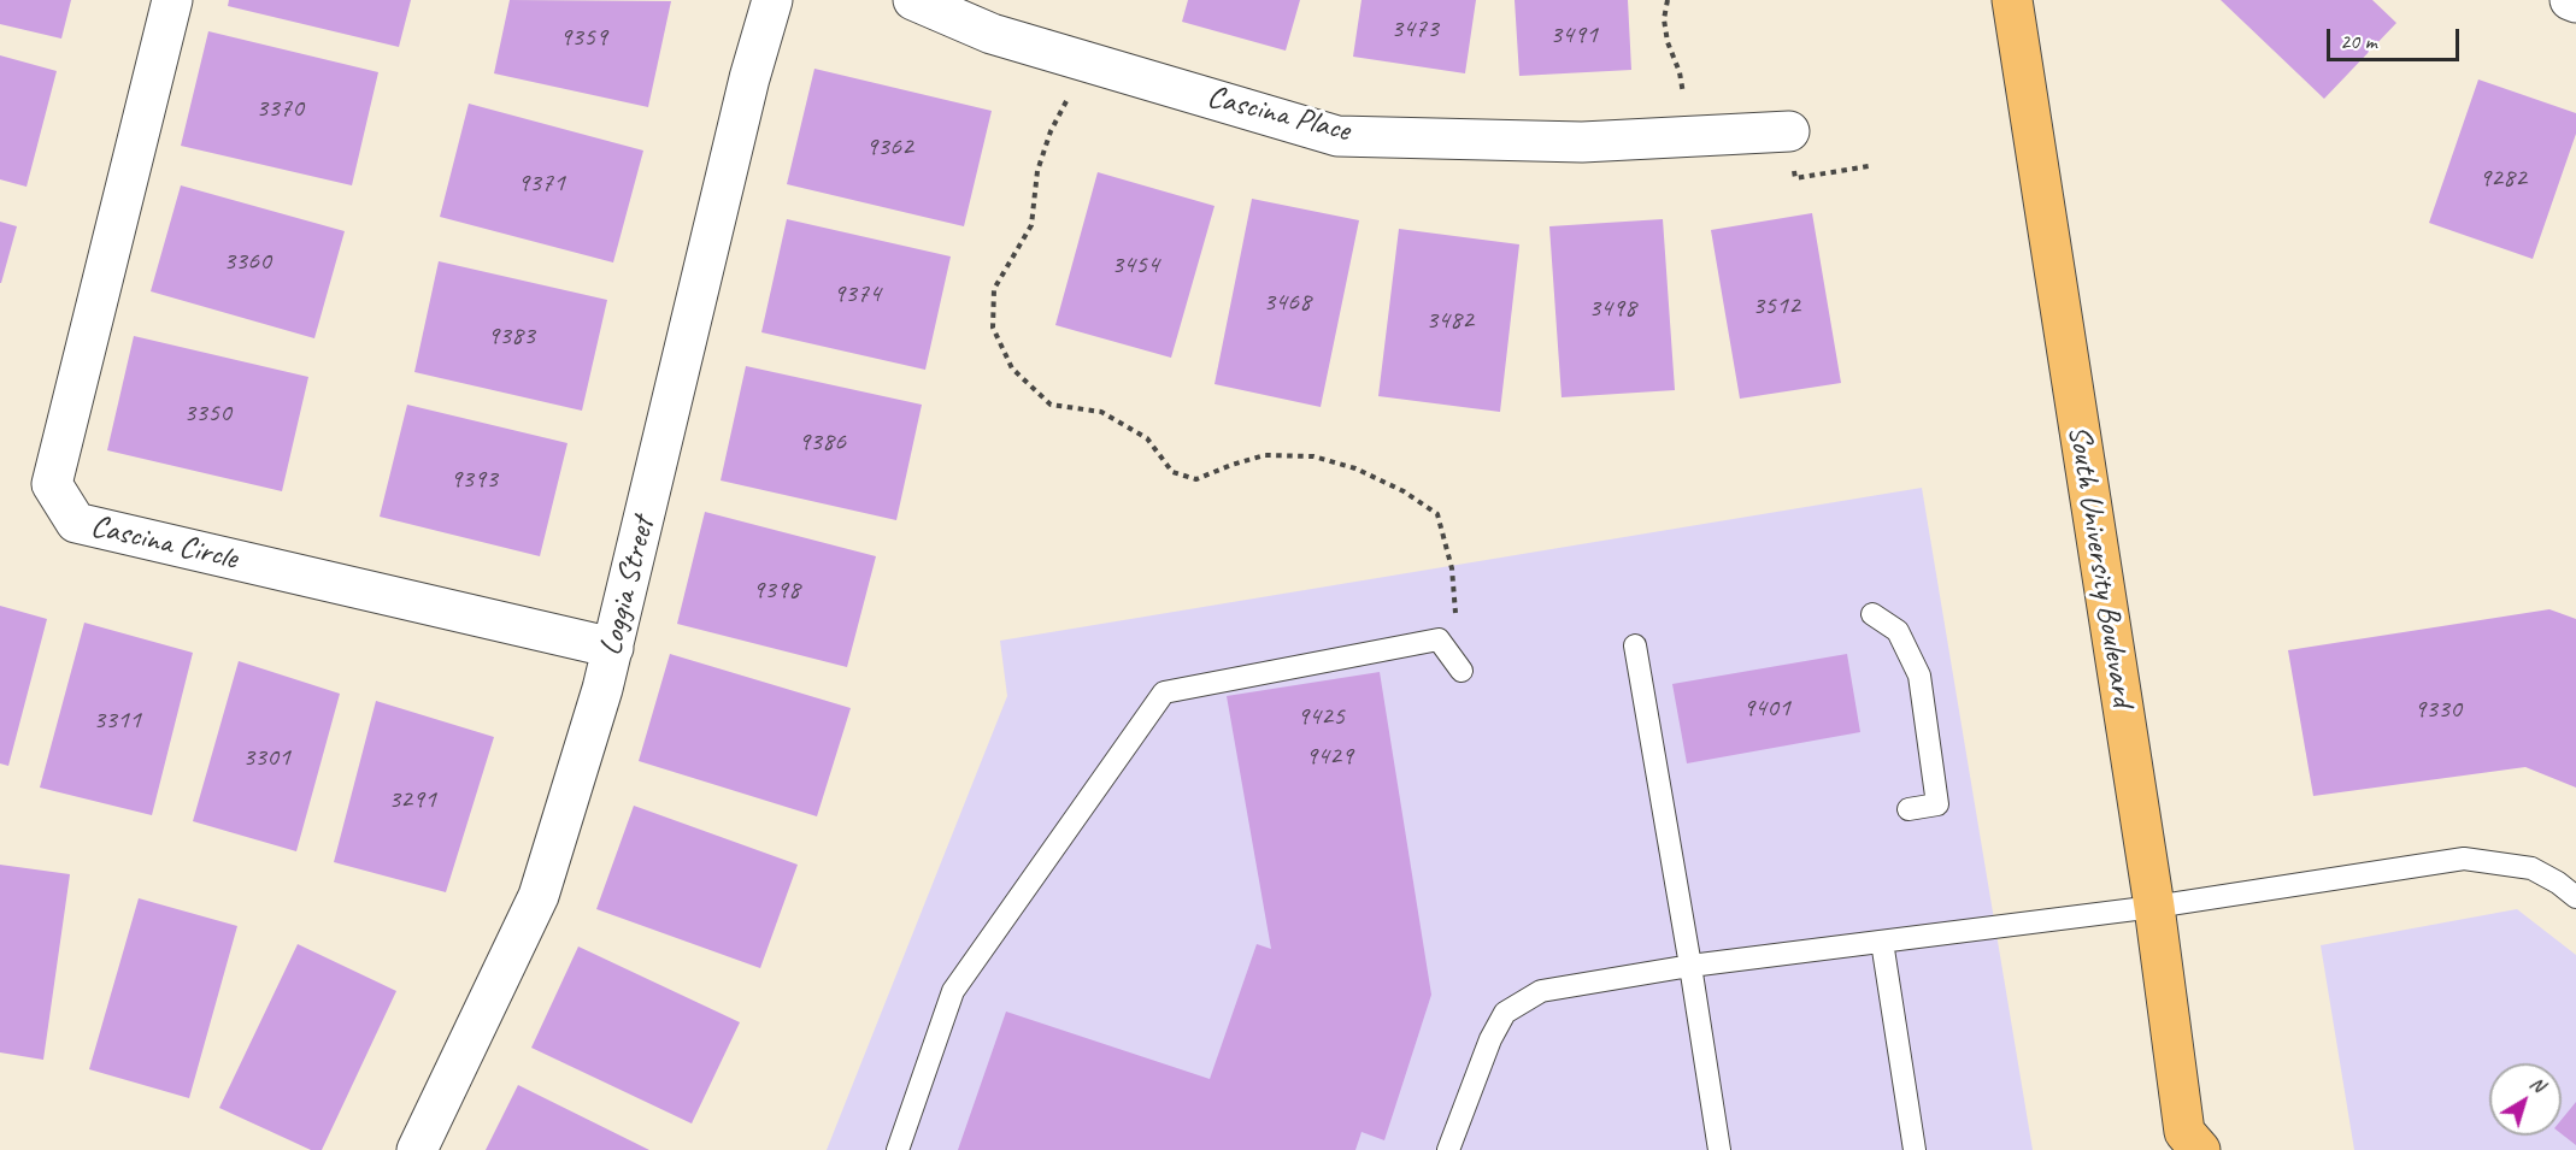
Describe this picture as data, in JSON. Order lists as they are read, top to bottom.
{
  "streets": {
    "main road": ["South University Boulevard"],
    "street": ["Cascina Place", "Cascina Circle", "Loggia Street"]
  },
  "crossings": [
    ["Cascina Circle", "Loggia Street"]
  ],
  "house_numbers": [
    "3473",
    "3491",
    "9359",
    "3370",
    "9362",
    "9282",
    "9371",
    "3360",
    "3454",
    "9374",
    "3468",
    "3512",
    "3498",
    "3482",
    "9383",
    "3350",
    "9386",
    "9393",
    "9398",
    "9401",
    "9330",
    "9425",
    "3311",
    "9429",
    "3301",
    "3291"
  ],
  "scale_bar": "20 m",
  "north": "top right"
}
